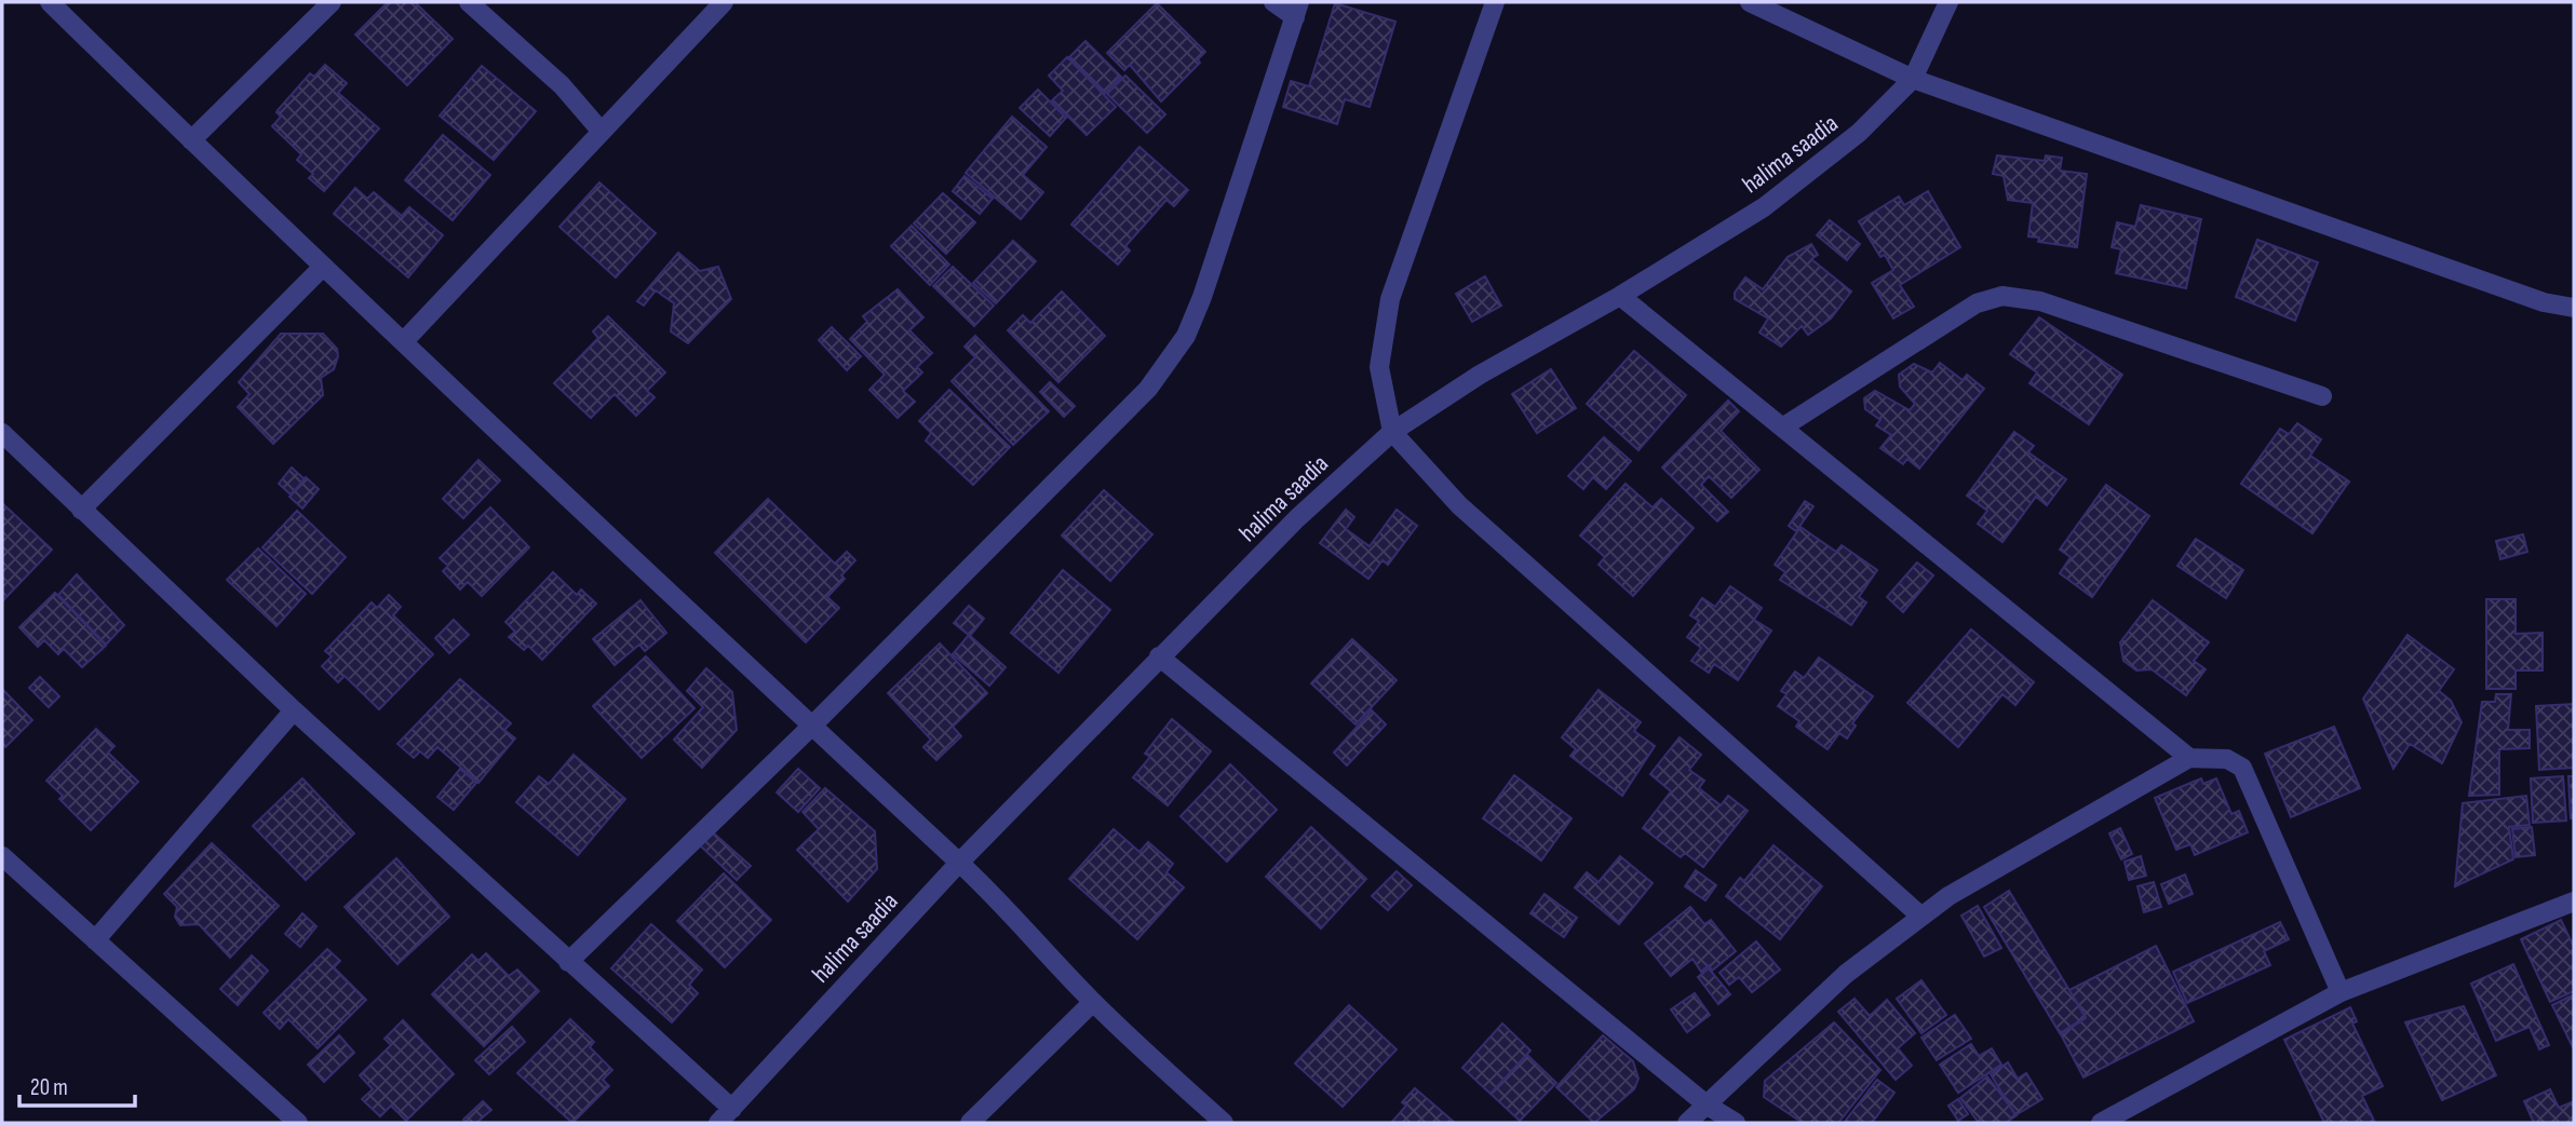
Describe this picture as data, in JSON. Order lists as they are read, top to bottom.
{
  "streets": {
    "street": ["halima saadia"]
  },
  "scale_bar": "20 m"
}
